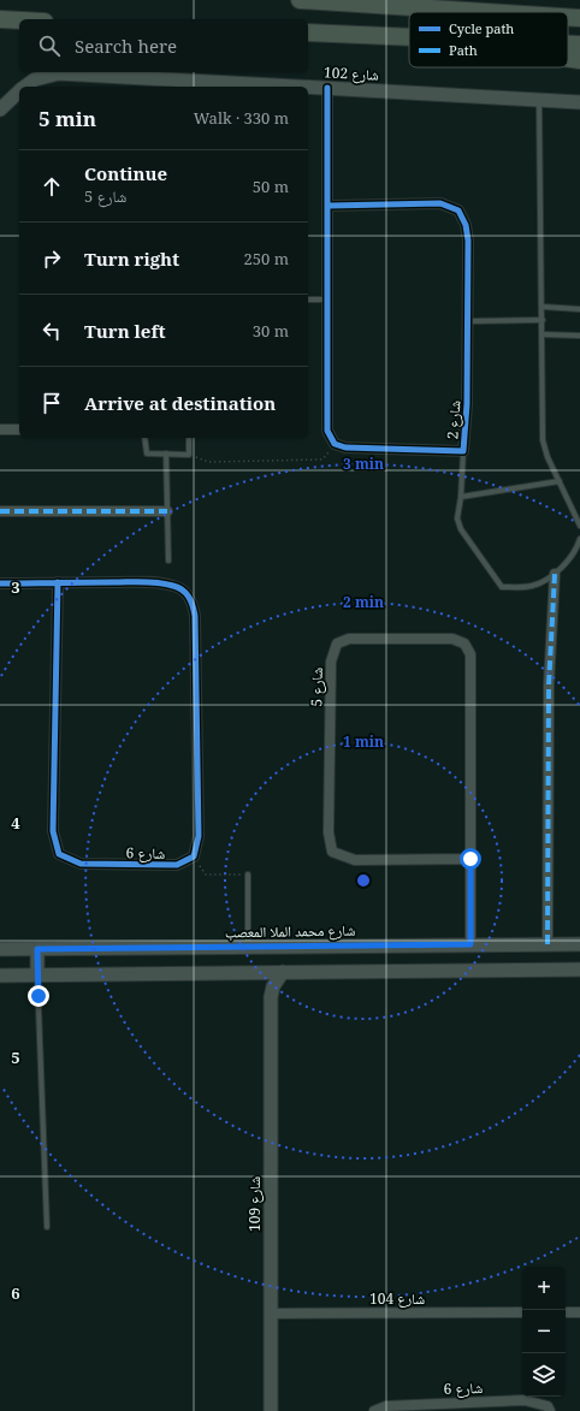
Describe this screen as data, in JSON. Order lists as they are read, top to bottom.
{
  "streets": {
    "street": [
      "شارع 102",
      "شارع 2",
      "شارع 5",
      "شارع 6",
      "شارع محمد الملا المعصب",
      "شارع 109",
      "شارع 104"
    ]
  },
  "crossings": [
    ["شارع 5", "شارع محمد الملا المعصب"],
    ["شارع 109", "شارع 104"]
  ],
  "legend": ["Cycle path", "Path"],
  "page": {
    "search": "Search here",
    "heading": ["5 min", "Walk · 330 m"],
    "list": [
      ["Continue", "شارع 5", "50 m"],
      ["Turn right", "250 m"],
      ["Turn left", "30 m"],
      "Arrive at destination"
    ],
    "map_buttons": ["+", "−"]
  },
  "grid": {
    "rows": [
      "3",
      "4",
      "5",
      "6"
    ]
  },
  "rings": ["3 min", "2 min", "1 min"]
}
